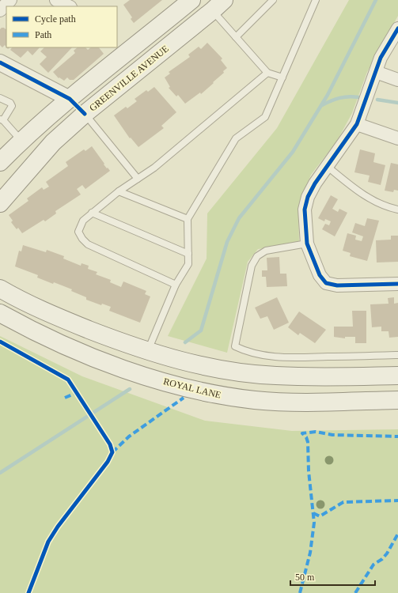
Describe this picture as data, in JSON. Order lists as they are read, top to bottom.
{
  "streets": {
    "main road": ["GREENVILLE AVENUE", "ROYAL LANE"]
  },
  "legend": ["Cycle path", "Path"],
  "scale_bar": "50 m"
}
